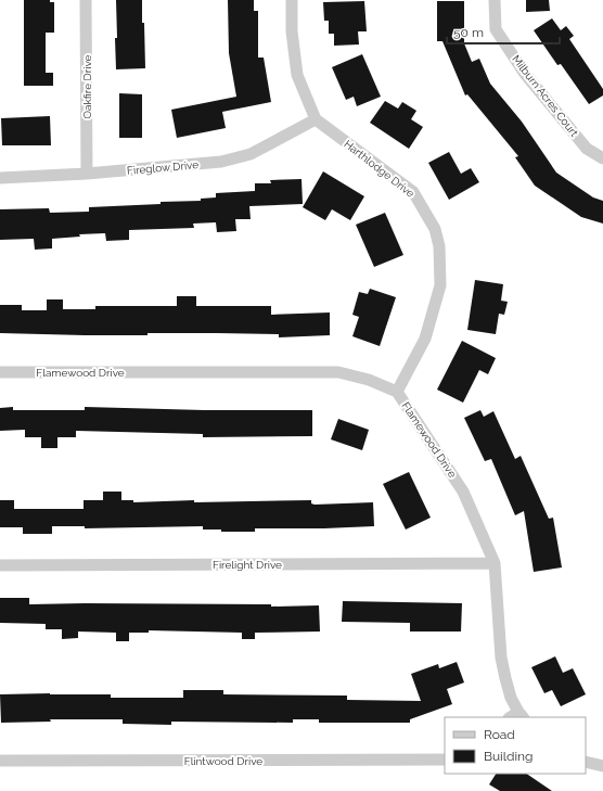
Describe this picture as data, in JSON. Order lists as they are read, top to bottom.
{
  "streets": {
    "street": [
      "Oakfire Drive",
      "Milburn Acres Court",
      "Fireglow Drive",
      "Harthlodge Drive",
      "Flamewood Drive",
      "Firelight Drive",
      "Flintwood Drive"
    ]
  },
  "crossings": [
    ["Oakfire Drive", "Fireglow Drive"],
    ["Fireglow Drive", "Harthlodge Drive"],
    ["Harthlodge Drive", "Flamewood Drive"],
    ["Flamewood Drive", "Firelight Drive"]
  ],
  "legend": ["Road", "Building"],
  "scale_bar": "50 m"
}
